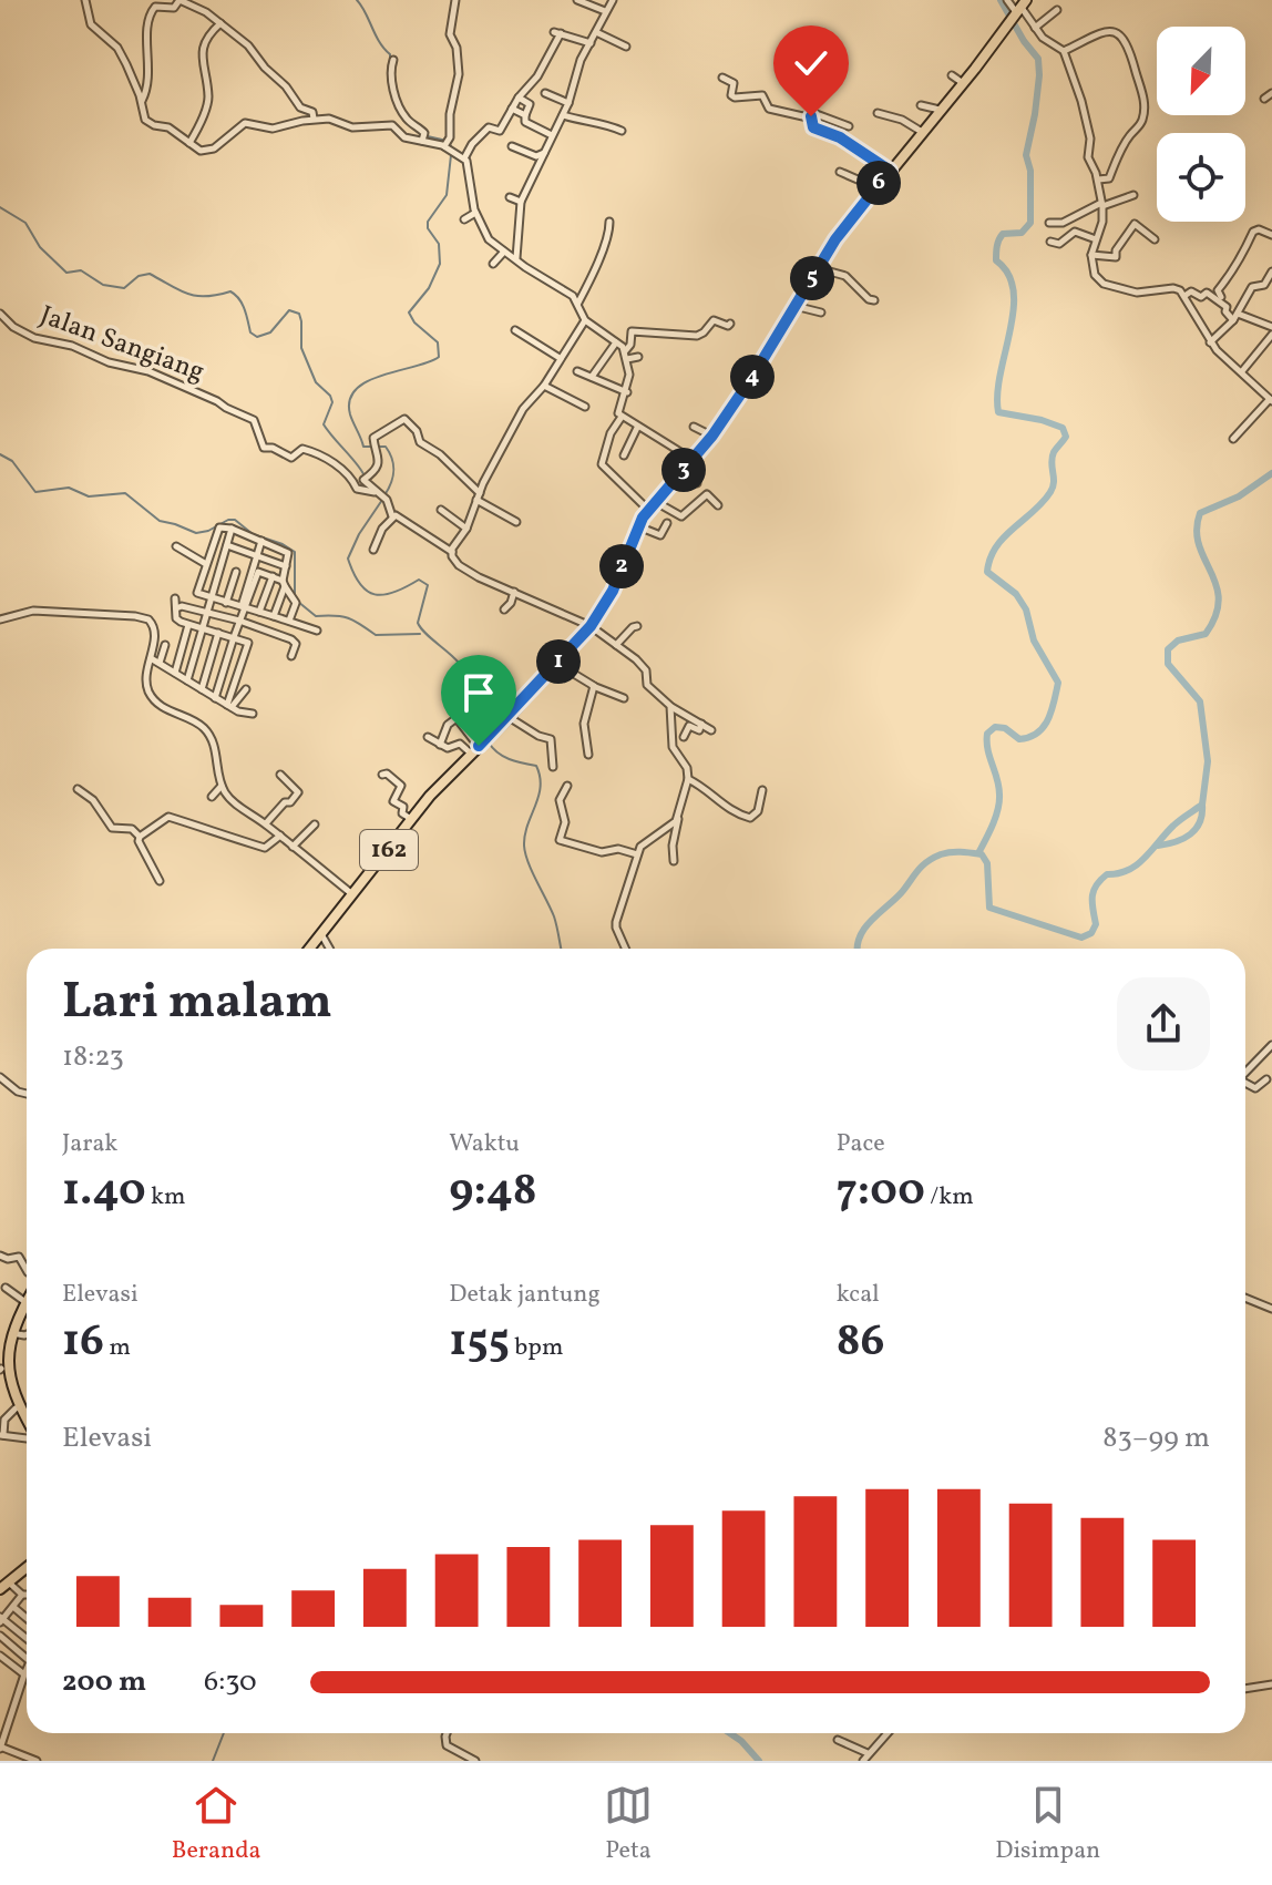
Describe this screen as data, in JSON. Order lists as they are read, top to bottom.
{
  "streets": {
    "main road": ["162"],
    "street": ["Jalan Sangiang"]
  },
  "north": "bottom left",
  "page": {
    "pins": [
      "6",
      "5",
      "4",
      "3",
      "2",
      "1"
    ],
    "heading": ["Lari malam", "18:23"],
    "stats": [
      ["Jarak", "1.40 km"],
      ["Waktu", "9:48"],
      ["Pace", "7:00 /km"],
      ["Elevasi", "16 m"],
      ["Detak jantung", "155 bpm"],
      ["kcal", "86"]
    ],
    "chart": ["Elevasi", "83–99 m"],
    "list": [
      {
        "name": "200 m",
        "note": "6:30"
      }
    ],
    "tabs": ["Beranda", "Peta", "Disimpan"]
  }
}
